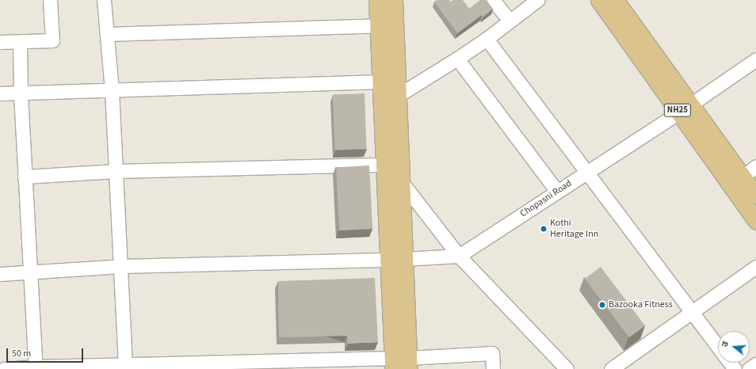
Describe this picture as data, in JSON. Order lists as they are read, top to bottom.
{
  "streets": {
    "main road": ["NH25"],
    "street": ["Chopasni Road"]
  },
  "crossings": [
    ["NH25", "Chopasni Road"]
  ],
  "places": ["Kothi Heritage Inn", "Bazooka Fitness"],
  "scale_bar": "50 m",
  "north": "left"
}
